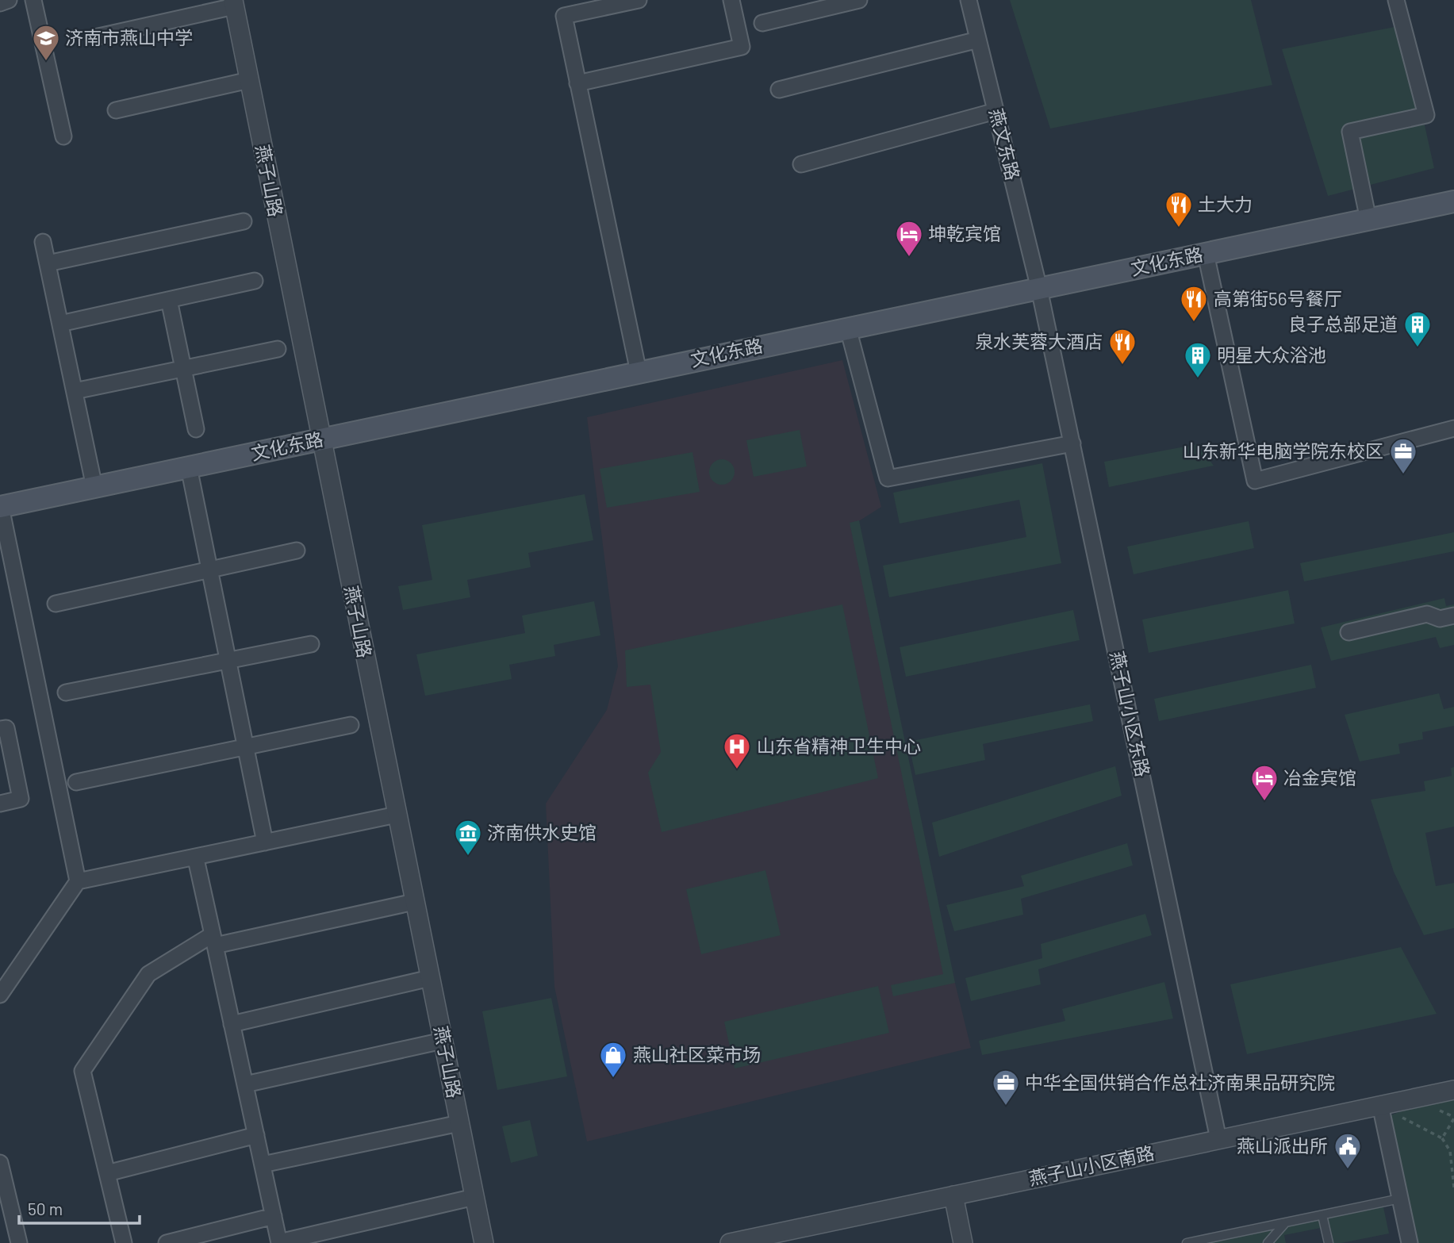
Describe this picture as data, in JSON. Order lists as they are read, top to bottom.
{
  "streets": {
    "main road": ["文化东路"],
    "street": [
      "燕文东路",
      "燕子山路",
      "燕子山小区东路",
      "燕子山小区南路"
    ]
  },
  "crossings": [
    ["燕文东路", "文化东路"],
    ["燕文东路", "燕子山小区东路"],
    ["燕子山路", "文化东路"],
    ["文化东路", "燕子山小区东路"],
    ["燕子山小区东路", "燕子山小区南路"]
  ],
  "places": {
    "school or university": ["济南市燕山中学"],
    "restaurant": ["土大力", "高第街56号餐厅", "泉水芙蓉大酒店"],
    "hotel": ["坤乾宾馆", "冶金宾馆"],
    "building": ["良子总部足道", "明星大众浴池"],
    "office": ["山东新华电脑学院东校区", "中华全国供销合作总社济南果品研究院"],
    "hospital": ["山东省精神卫生中心"],
    "museum": ["济南供水史馆"],
    "shop": ["燕山社区菜市场"],
    "public building": ["燕山派出所"]
  },
  "scale_bar": "50 m"
}
